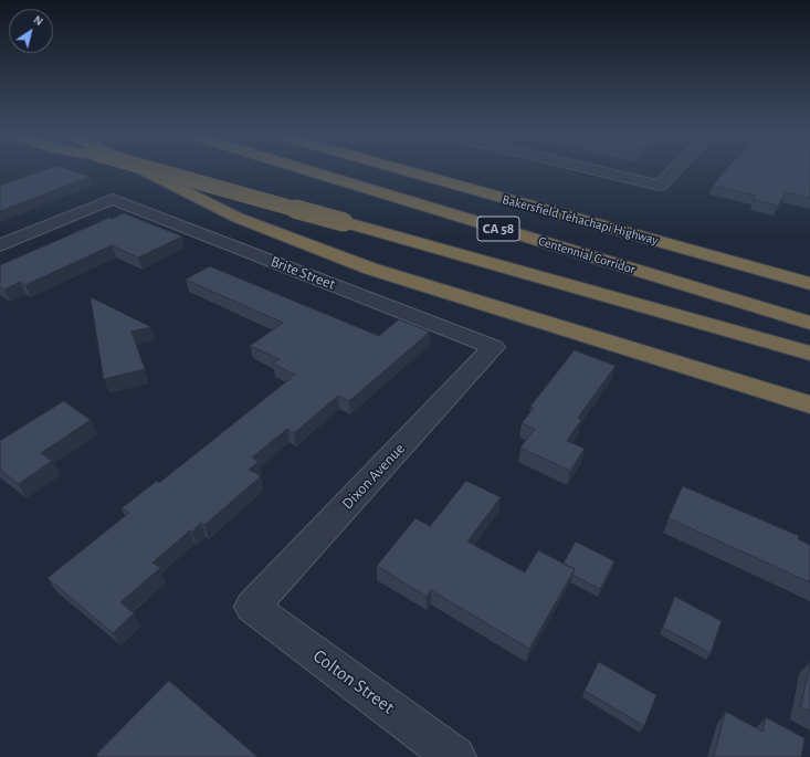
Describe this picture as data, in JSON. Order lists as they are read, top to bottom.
{
  "streets": {
    "highway": ["Bakersfield Tehachapi Highway", "CA 58", "Centennial Corridor"],
    "street": ["Brite Street", "Dixon Avenue", "Colton Street"]
  },
  "crossings": [
    ["Brite Street", "Dixon Avenue"],
    ["Dixon Avenue", "Colton Street"]
  ],
  "north": "top right"
}
